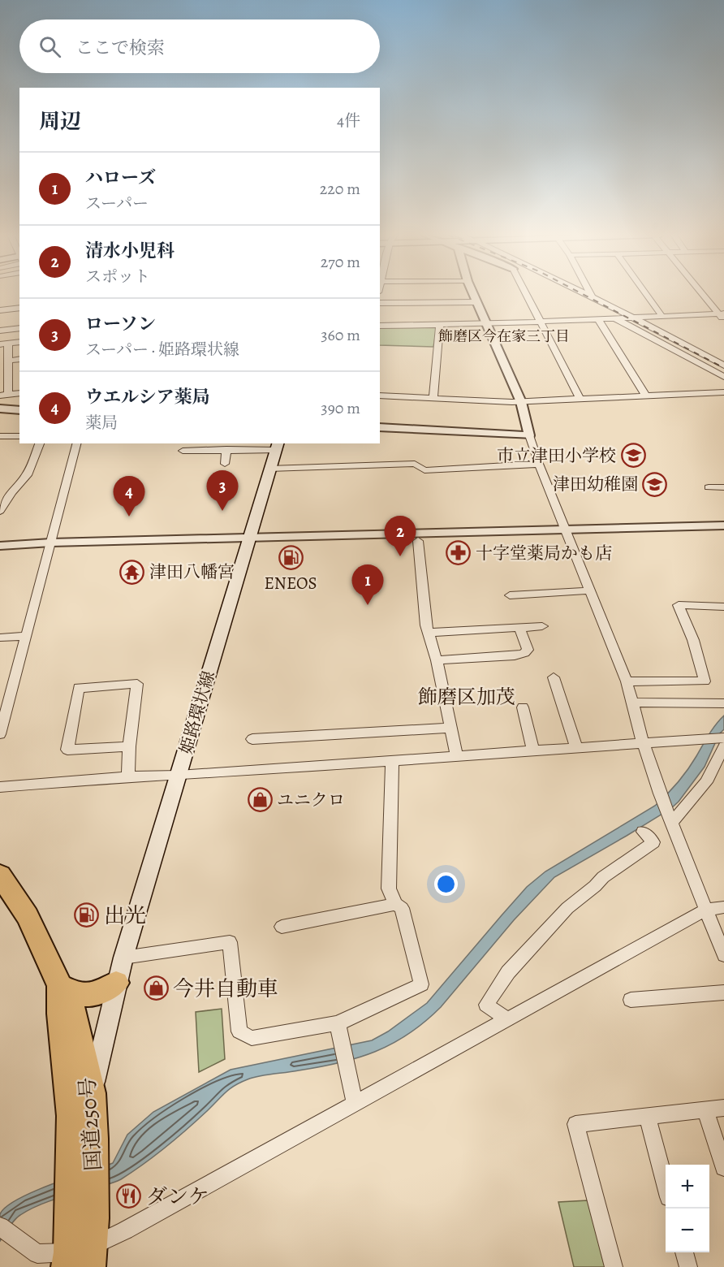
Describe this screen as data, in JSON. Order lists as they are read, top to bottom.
{
  "streets": {
    "highway": ["国道250号"],
    "main road": ["姫路環状線"]
  },
  "crossings": [
    ["姫路環状線", "国道250号"]
  ],
  "districts": ["飾磨区今在家三丁目", "飾磨区加茂"],
  "places": {
    "school or university": ["市立津田小学校", "津田幼稚園"],
    "pharmacy": ["十字堂薬局かも店"],
    "fuel station": ["ENEOS", "出光"],
    "temple": ["津田八幡宮"],
    "shop": ["ユニクロ", "今井自動車"],
    "restaurant": ["ダンケ"]
  },
  "page": {
    "search": "ここで検索",
    "heading": ["周辺", "4件"],
    "list": [
      {
        "mark": "1",
        "name": "ハローズ",
        "note": "スーパー",
        "value": "220 m"
      },
      {
        "mark": "2",
        "name": "清水小児科",
        "note": "スポット",
        "value": "270 m"
      },
      {
        "mark": "3",
        "name": "ローソン",
        "note": "スーパー · 姫路環状線",
        "value": "360 m"
      },
      {
        "mark": "4",
        "name": "ウエルシア薬局",
        "note": "薬局",
        "value": "390 m"
      }
    ],
    "pins": [
      "3",
      "4",
      "2",
      "1"
    ],
    "map_buttons": ["+", "−"]
  }
}
